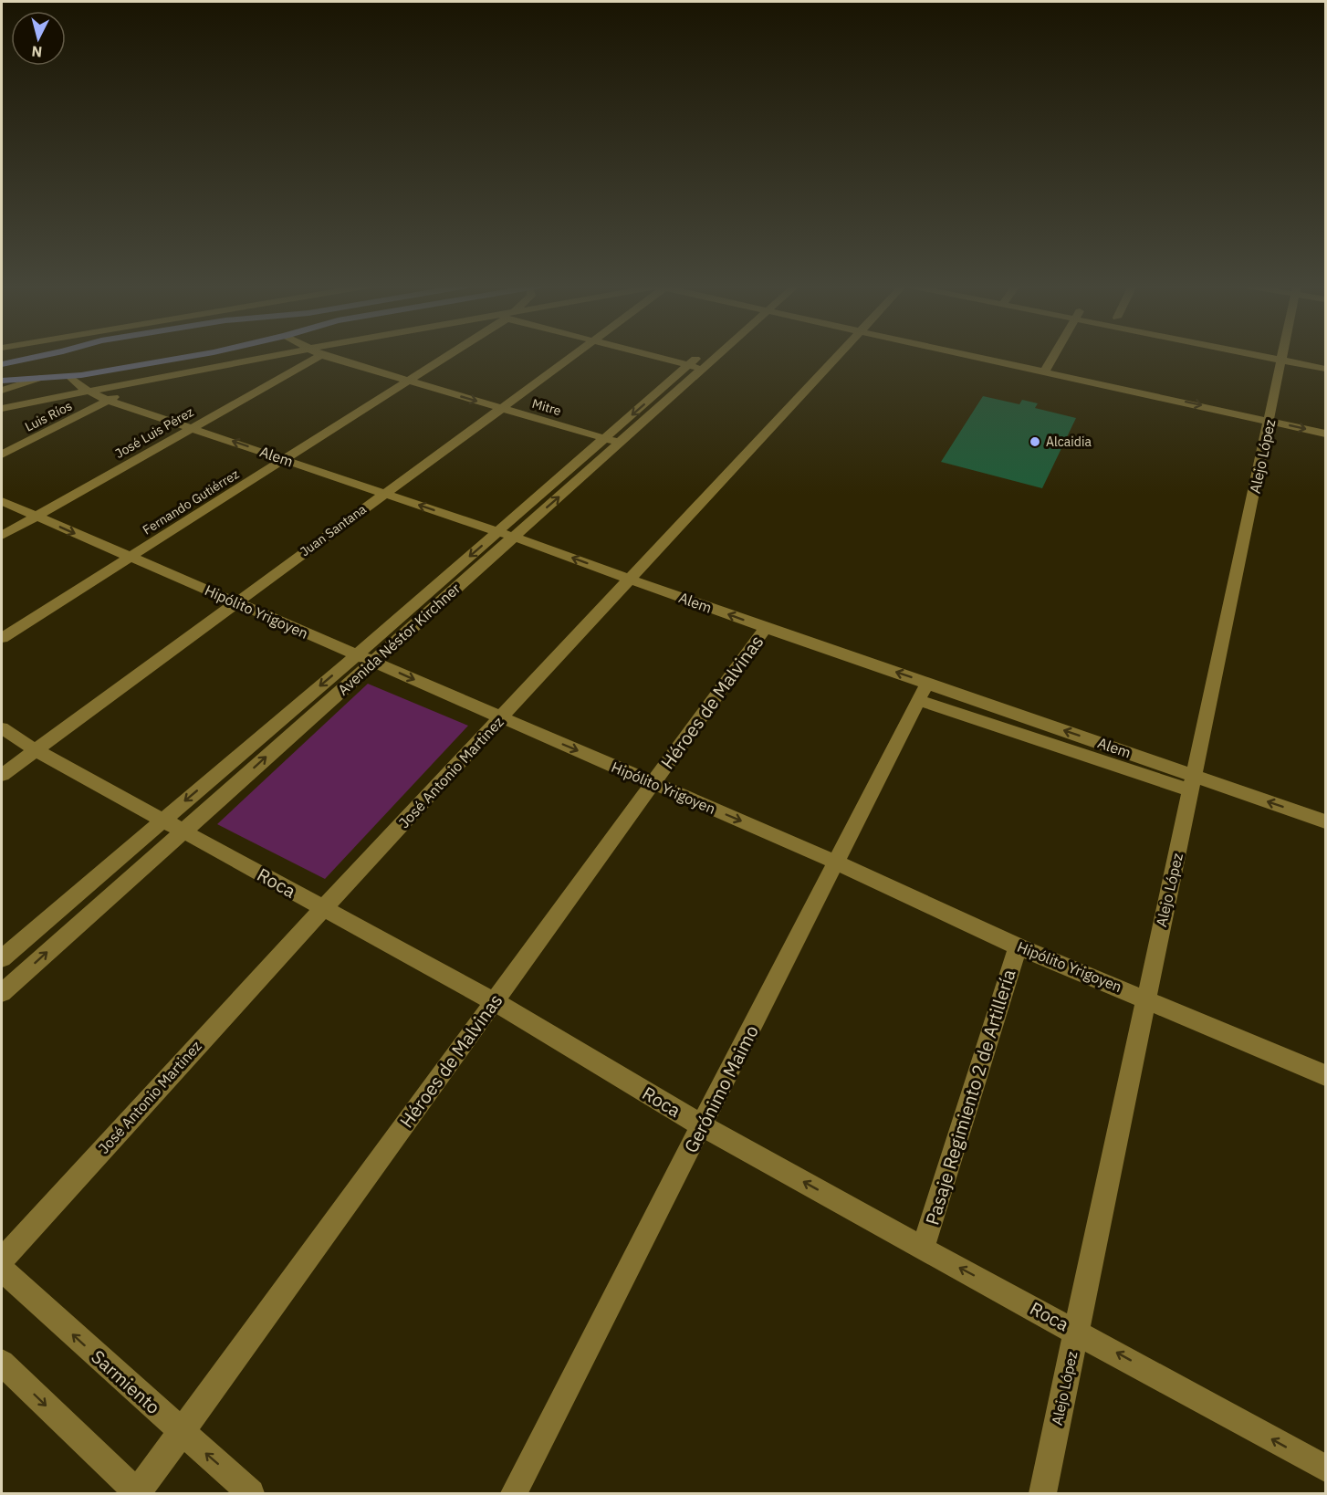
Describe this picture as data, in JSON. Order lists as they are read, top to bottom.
{
  "streets": {
    "street": [
      "Mitre",
      "Luis Ríos",
      "José Luis Pérez",
      "Alem",
      "Alejo López",
      "Fernando Gutiérrez",
      "Juan Santana",
      "Hipólito Yrigoyen",
      "Avenida Néstor Kirchner",
      "Héroes de Malvinas",
      "José Antonio Martinez",
      "Roca",
      "Gerónimo Maimo",
      "Pasaje Regimiento 2 de Artillería",
      "Sarmiento"
    ]
  },
  "crossings": [
    ["Mitre", "Fernando Gutiérrez"],
    ["Mitre", "Juan Santana"],
    ["Mitre", "Avenida Néstor Kirchner"],
    ["Luis Ríos", "Alem"],
    ["José Luis Pérez", "Alem"],
    ["José Luis Pérez", "Hipólito Yrigoyen"],
    ["Alem", "Alejo López"],
    ["Alem", "Fernando Gutiérrez"],
    ["Alem", "Juan Santana"],
    ["Alem", "Avenida Néstor Kirchner"],
    ["Alem", "Héroes de Malvinas"],
    ["Alem", "José Antonio Martinez"],
    ["Alem", "Gerónimo Maimo"],
    ["Alejo López", "Hipólito Yrigoyen"],
    ["Alejo López", "Roca"],
    ["Fernando Gutiérrez", "Hipólito Yrigoyen"],
    ["Juan Santana", "Hipólito Yrigoyen"],
    ["Juan Santana", "Roca"],
    ["Hipólito Yrigoyen", "Avenida Néstor Kirchner"],
    ["Hipólito Yrigoyen", "Héroes de Malvinas"],
    ["Hipólito Yrigoyen", "José Antonio Martinez"],
    ["Hipólito Yrigoyen", "Gerónimo Maimo"],
    ["Hipólito Yrigoyen", "Pasaje Regimiento 2 de Artillería"],
    ["Avenida Néstor Kirchner", "Roca"],
    ["Héroes de Malvinas", "Roca"],
    ["Héroes de Malvinas", "Sarmiento"],
    ["José Antonio Martinez", "Roca"],
    ["Roca", "Gerónimo Maimo"],
    ["Roca", "Pasaje Regimiento 2 de Artillería"]
  ],
  "one_way": ["Alem", "Hipólito Yrigoyen", "Roca"],
  "places": ["Alcaidia"],
  "north": "bottom"
}
